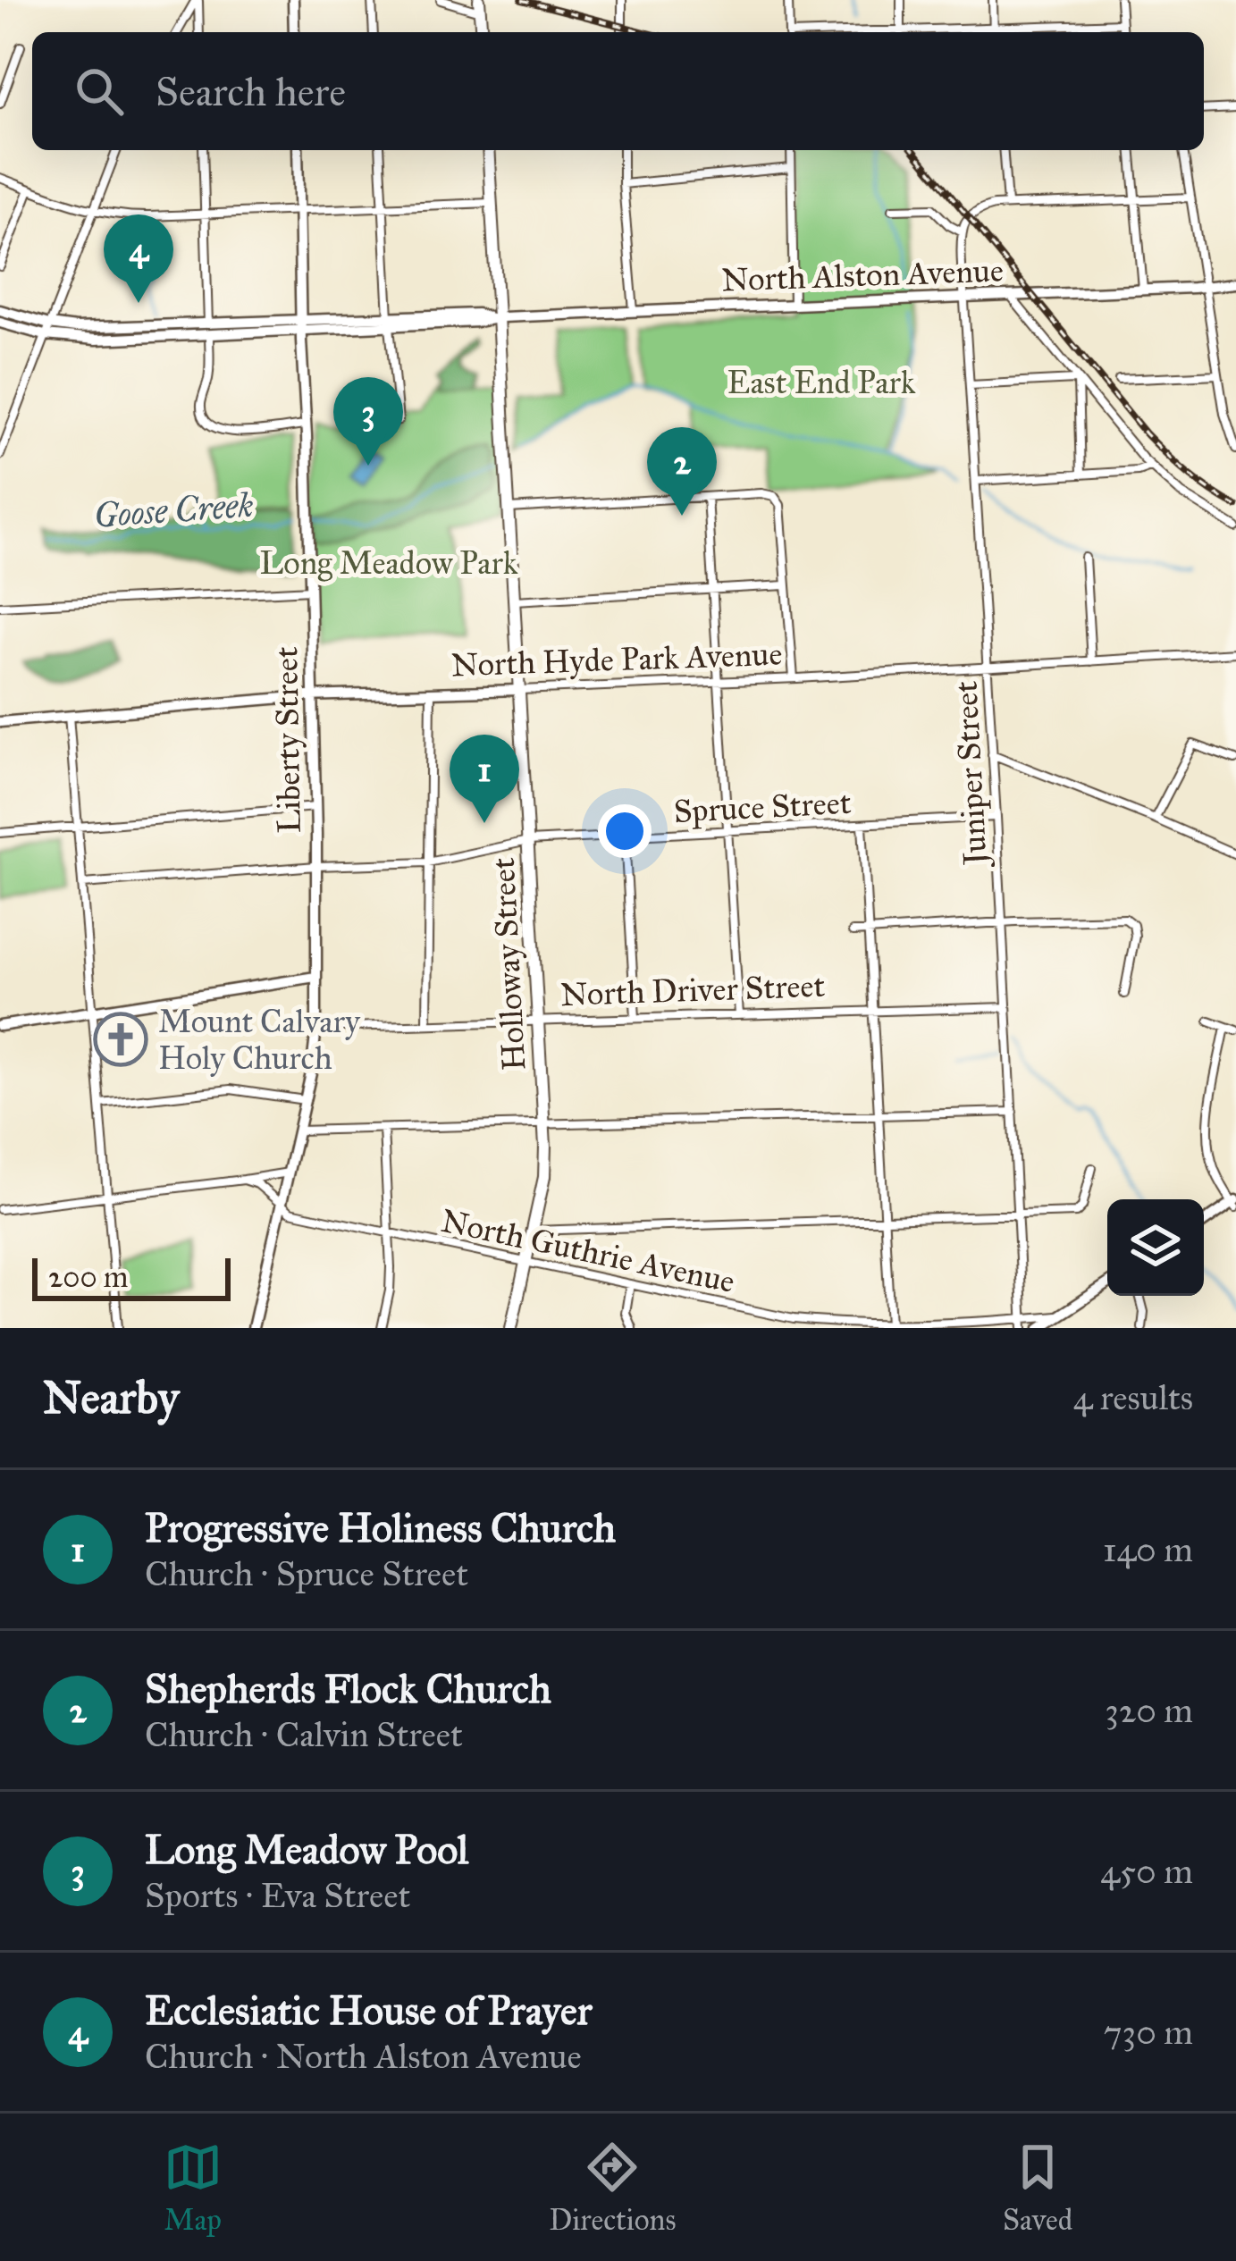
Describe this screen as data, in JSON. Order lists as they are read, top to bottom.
{
  "streets": {
    "main road": ["Holloway Street"],
    "street": [
      "North Alston Avenue",
      "North Hyde Park Avenue",
      "Liberty Street",
      "Juniper Street",
      "Spruce Street",
      "North Driver Street",
      "North Guthrie Avenue"
    ]
  },
  "crossings": [
    ["North Alston Avenue", "Liberty Street"],
    ["North Alston Avenue", "Juniper Street"],
    ["North Alston Avenue", "Holloway Street"],
    ["North Hyde Park Avenue", "Liberty Street"],
    ["North Hyde Park Avenue", "Juniper Street"],
    ["North Hyde Park Avenue", "Holloway Street"],
    ["Liberty Street", "Spruce Street"],
    ["Liberty Street", "North Driver Street"],
    ["Liberty Street", "North Guthrie Avenue"],
    ["Juniper Street", "Spruce Street"],
    ["Juniper Street", "North Driver Street"],
    ["Juniper Street", "North Guthrie Avenue"],
    ["Spruce Street", "Holloway Street"],
    ["Holloway Street", "North Driver Street"],
    ["Holloway Street", "North Guthrie Avenue"]
  ],
  "water": ["Goose Creek"],
  "parks": ["East End Park", "Long Meadow Park"],
  "places": {
    "church": ["Mount Calvary Holy Church"]
  },
  "scale_bar": "200 m",
  "page": {
    "search": "Search here",
    "pins": [
      "4",
      "3",
      "2",
      "1"
    ],
    "scale": "200 m",
    "heading": ["Nearby", "4 results"],
    "list": [
      {
        "mark": "1",
        "name": "Progressive Holiness Church",
        "note": "Church · Spruce Street",
        "value": "140 m"
      },
      {
        "mark": "2",
        "name": "Shepherds Flock Church",
        "note": "Church · Calvin Street",
        "value": "320 m"
      },
      {
        "mark": "3",
        "name": "Long Meadow Pool",
        "note": "Sports · Eva Street",
        "value": "450 m"
      },
      {
        "mark": "4",
        "name": "Ecclesiatic House of Prayer",
        "note": "Church · North Alston Avenue",
        "value": "730 m"
      }
    ],
    "nav": ["Map", "Directions", "Saved"]
  }
}
